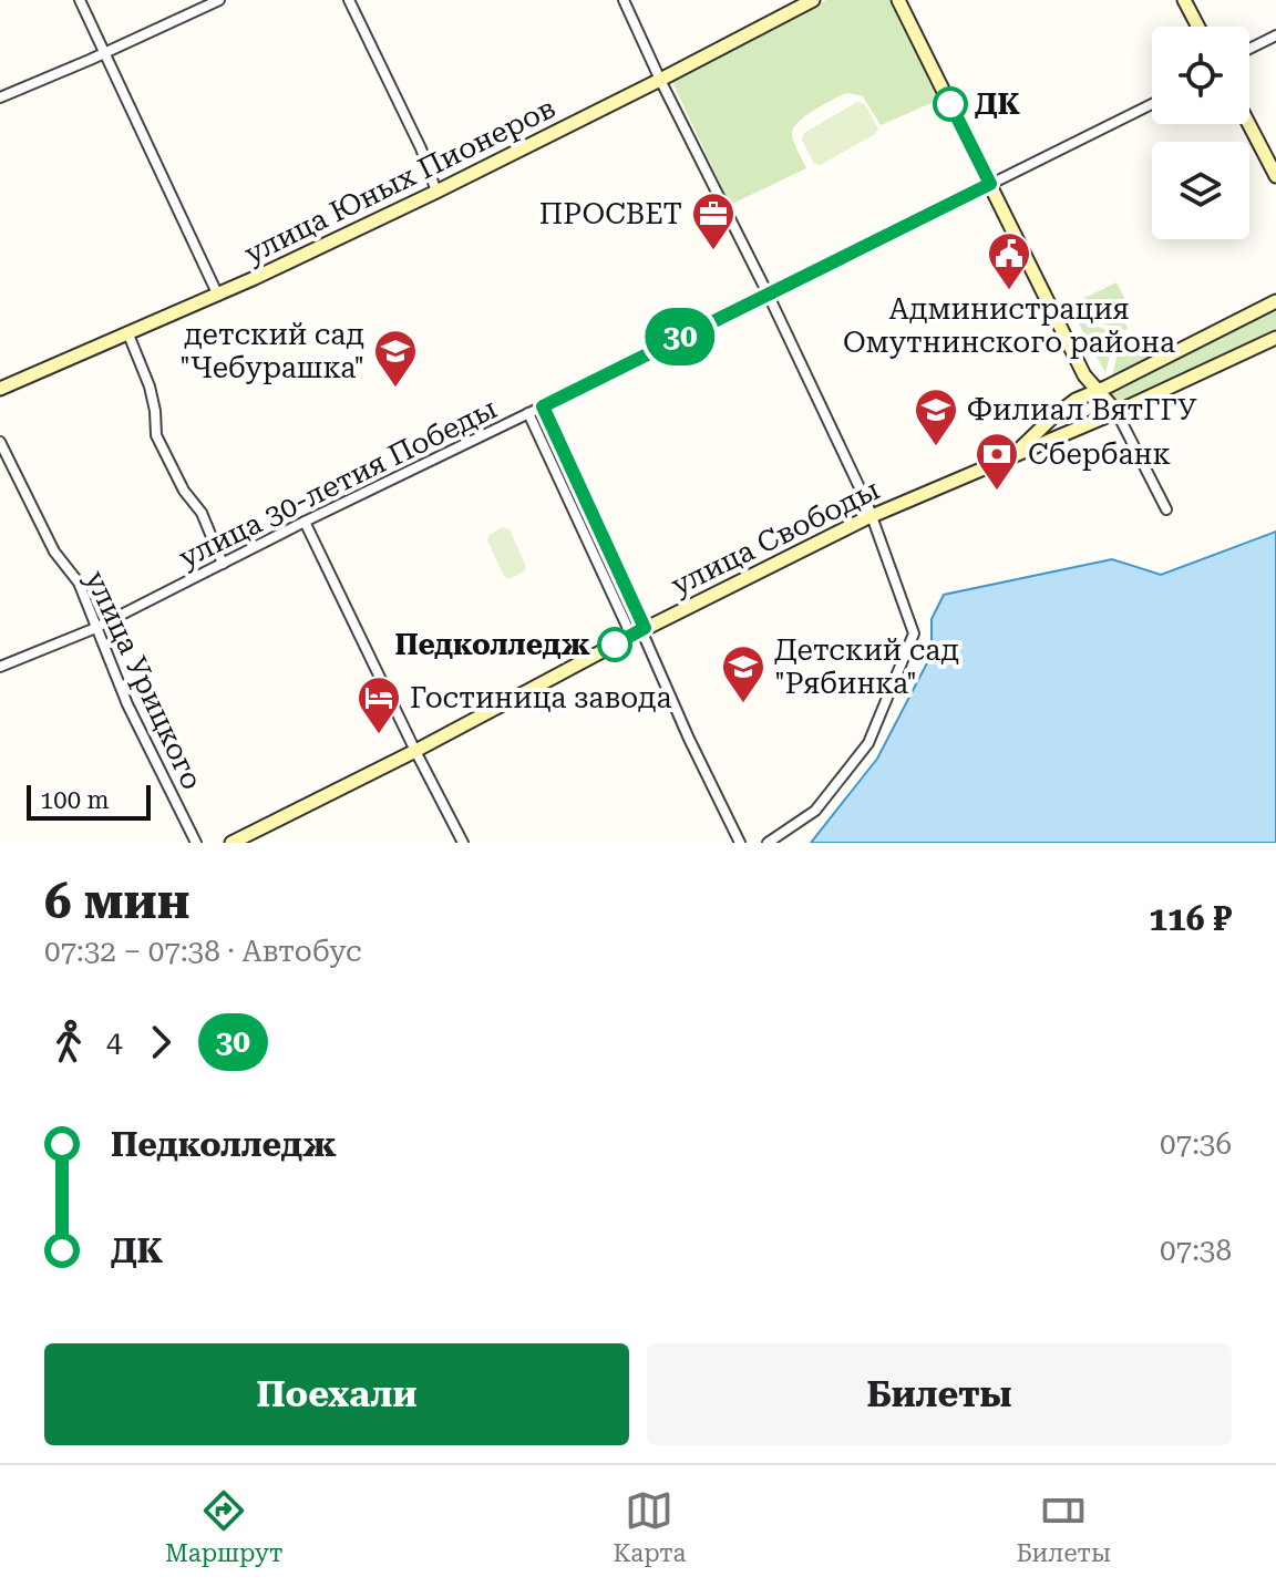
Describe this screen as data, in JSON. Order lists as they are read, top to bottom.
{
  "streets": {
    "main road": ["улица Юных Пионеров", "улица Свободы"],
    "street": ["улица 30-летия Победы", "улица Урицкого"]
  },
  "crossings": [
    ["улица 30-летия Победы", "улица Урицкого"]
  ],
  "places": {
    "other": ["ДК", "Педколледж"],
    "office": ["ПРОСВЕТ"],
    "public building": ["Администрация Омутнинского района"],
    "school or university": ["детский сад \"Чебурашка\"", "Филиал ВятГГУ", "Детский сад \"Рябинка\""],
    "bank": ["Сбербанк"],
    "hotel": ["Гостиница завода"]
  },
  "lines": ["bus line 30"],
  "scale_bar": "100 m",
  "page": {
    "on_map": "30",
    "scale": "100 m",
    "heading": ["6 мин", "07:32 – 07:38 · Автобус", "116 ₽"],
    "legs": ["4", "30"],
    "list": [
      {
        "name": "Педколледж",
        "value": "07:36"
      },
      {
        "name": "ДК",
        "value": "07:38"
      }
    ],
    "buttons": ["Поехали", "Билеты"],
    "tabs": ["Маршрут", "Карта", "Билеты"]
  }
}
